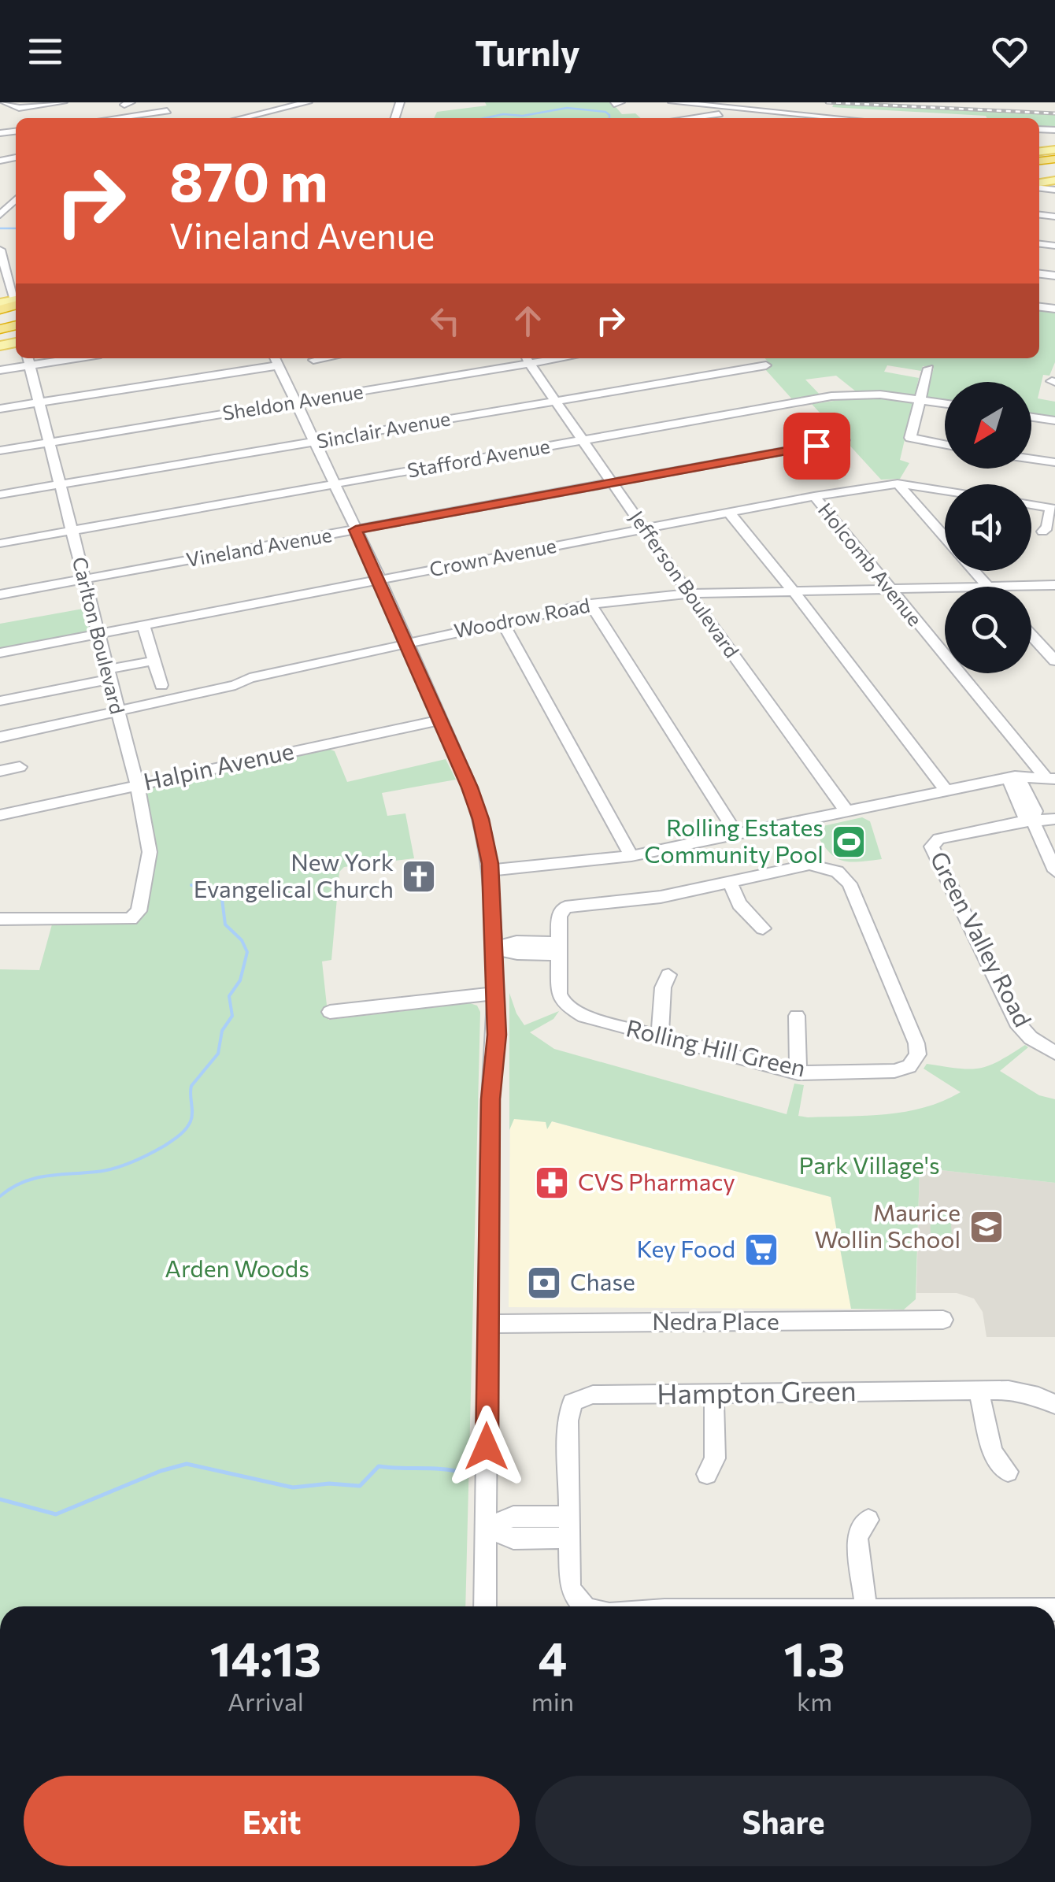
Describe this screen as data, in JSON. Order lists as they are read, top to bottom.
{
  "streets": {
    "street": [
      "Sheldon Avenue",
      "Sinclair Avenue",
      "Stafford Avenue",
      "Vineland Avenue",
      "Crown Avenue",
      "Holcomb Avenue",
      "Jefferson Boulevard",
      "Woodrow Road",
      "Carlton Boulevard",
      "Halpin Avenue",
      "Green Valley Road",
      "Rolling Hill Green",
      "Nedra Place",
      "Hampton Green"
    ]
  },
  "crossings": [
    ["Sheldon Avenue", "Jefferson Boulevard"],
    ["Sheldon Avenue", "Carlton Boulevard"],
    ["Sinclair Avenue", "Jefferson Boulevard"],
    ["Sinclair Avenue", "Carlton Boulevard"],
    ["Stafford Avenue", "Jefferson Boulevard"],
    ["Stafford Avenue", "Carlton Boulevard"],
    ["Vineland Avenue", "Jefferson Boulevard"],
    ["Vineland Avenue", "Carlton Boulevard"],
    ["Crown Avenue", "Holcomb Avenue"],
    ["Crown Avenue", "Jefferson Boulevard"],
    ["Crown Avenue", "Carlton Boulevard"],
    ["Holcomb Avenue", "Woodrow Road"],
    ["Jefferson Boulevard", "Woodrow Road"],
    ["Woodrow Road", "Carlton Boulevard"],
    ["Carlton Boulevard", "Halpin Avenue"]
  ],
  "parks": ["Park Village's", "Arden Woods"],
  "places": {
    "sports": ["Rolling Estates Community Pool"],
    "church": ["New York Evangelical Church"],
    "pharmacy": ["CVS Pharmacy"],
    "school or university": ["Maurice Wollin School"],
    "supermarket": ["Key Food"],
    "bank": ["Chase"]
  },
  "north": "bottom left",
  "page": {
    "header": "Turnly",
    "turn": ["870 m", "Vineland Avenue"],
    "eta": [
      "14:13",
      "Arrival",
      "4",
      "min",
      "1.3",
      "km"
    ],
    "buttons": ["Exit", "Share"]
  }
}
